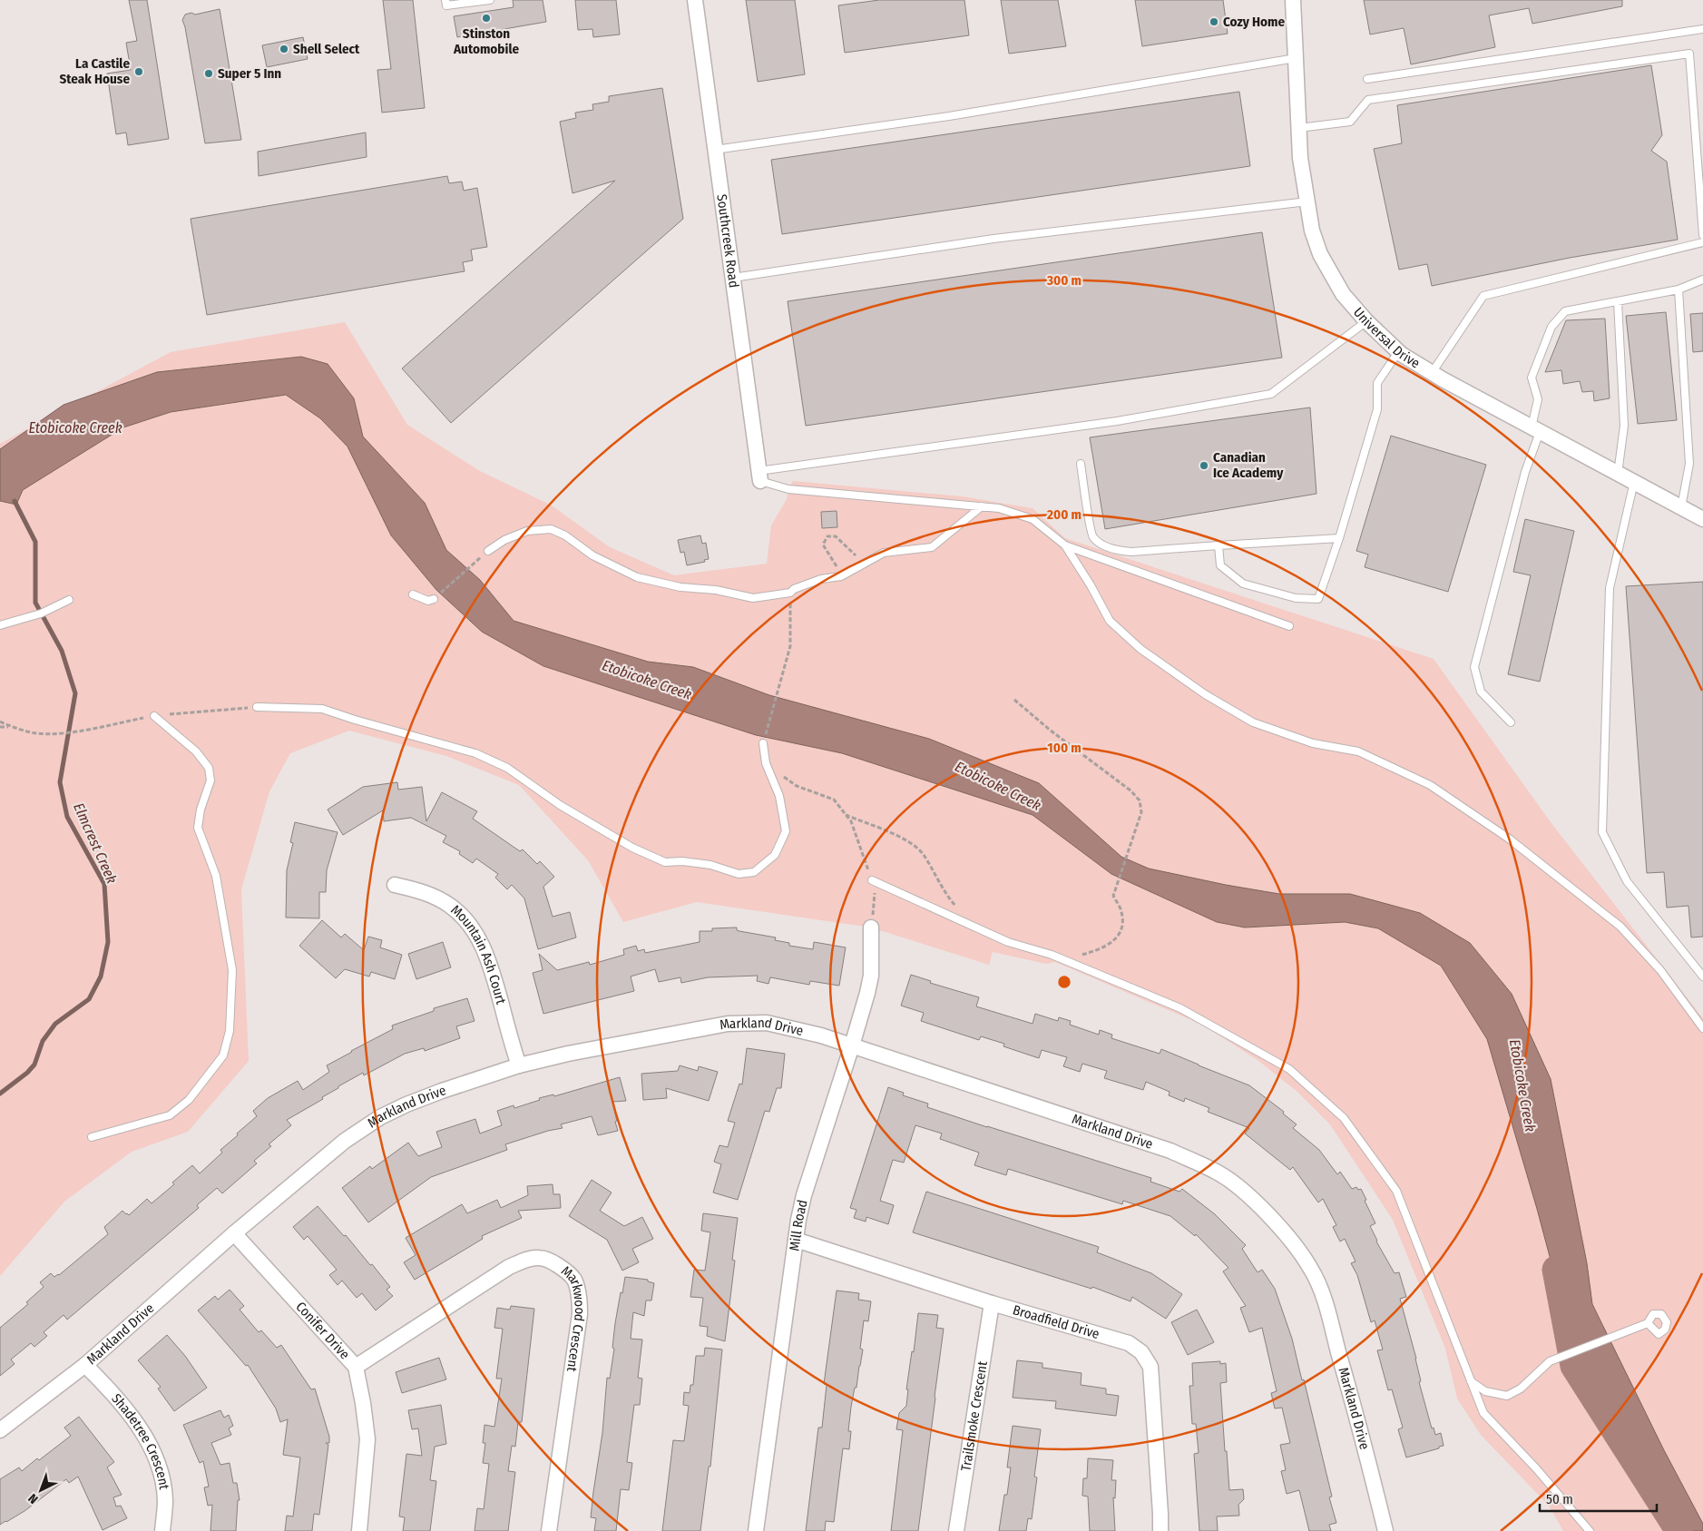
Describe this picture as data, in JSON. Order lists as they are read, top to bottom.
{
  "streets": {
    "street": [
      "Southcreek Road",
      "Universal Drive",
      "Mountain Ash Court",
      "Markland Drive",
      "Mill Road",
      "Markwood Crescent",
      "Broadfield Drive",
      "Conifer Drive",
      "Trailsmoke Crescent",
      "Shadetree Crescent"
    ]
  },
  "crossings": [
    ["Mountain Ash Court", "Markland Drive"],
    ["Markland Drive", "Mill Road"],
    ["Markland Drive", "Conifer Drive"],
    ["Markland Drive", "Shadetree Crescent"],
    ["Mill Road", "Broadfield Drive"],
    ["Markwood Crescent", "Conifer Drive"],
    ["Broadfield Drive", "Trailsmoke Crescent"]
  ],
  "water": ["Etobicoke Creek", "Elmcrest Creek"],
  "places": [
    "Stinston Automobile",
    "Cozy Home",
    "Shell Select",
    "La Castile Steak House",
    "Super 5 Inn",
    "Canadian Ice Academy"
  ],
  "scale_bar": "50 m",
  "north": "bottom left",
  "rings": ["300 m", "200 m", "100 m"]
}
